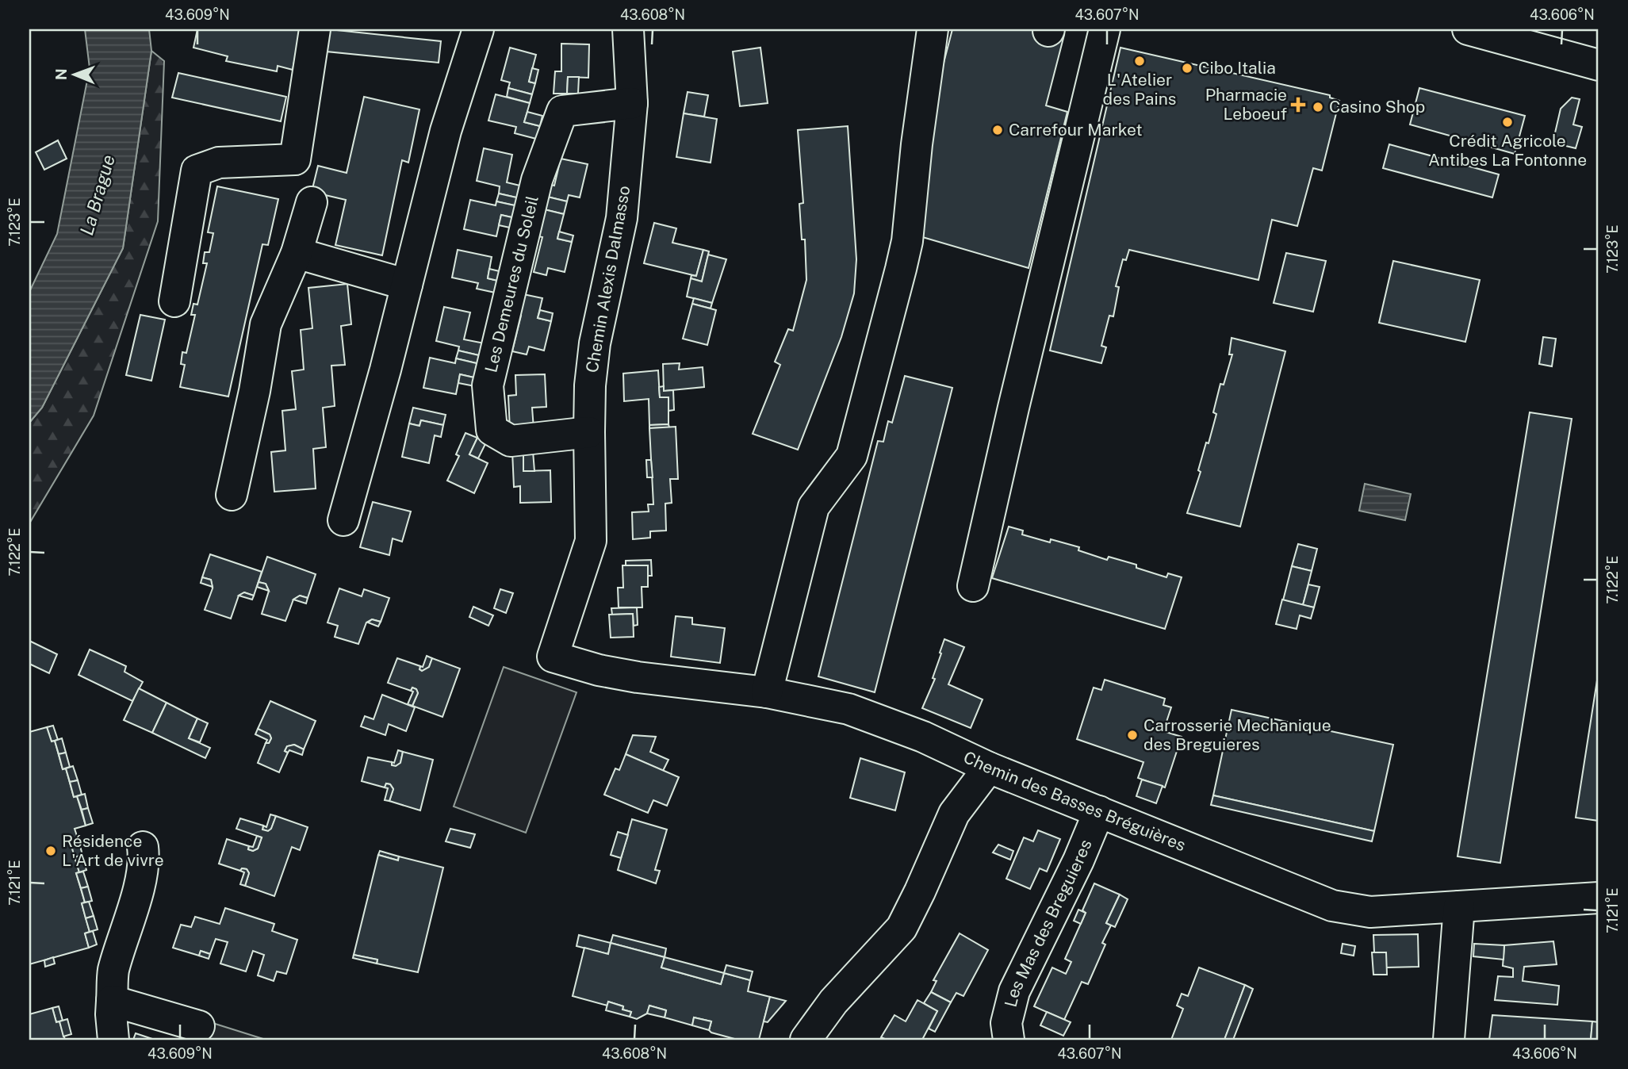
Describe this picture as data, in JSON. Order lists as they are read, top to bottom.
{
  "streets": {
    "street": [
      "Chemin Alexis Dalmasso",
      "Les Demeures du Soleil",
      "Chemin des Basses Bréguières",
      "Les Mas des Breguieres"
    ]
  },
  "crossings": [
    ["Chemin Alexis Dalmasso", "Les Demeures du Soleil"],
    ["Chemin Alexis Dalmasso", "Chemin des Basses Bréguières"],
    ["Chemin des Basses Bréguières", "Les Mas des Breguieres"]
  ],
  "water": ["La Brague"],
  "places": {
    "other": [
      "L'Atelier des Pains",
      "Cibo Italia",
      "Casino Shop",
      "Crédit Agricole Antibes La Fontonne",
      "Carrefour Market",
      "Carrosserie Mechanique des Breguieres",
      "Résidence L'Art de vivre"
    ],
    "health": ["Pharmacie Leboeuf"]
  },
  "north": "left",
  "coordinates": [
    "43.609°N",
    "43.608°N",
    "43.607°N",
    "43.606°N",
    "7.123°E",
    "7.122°E",
    "7.121°E"
  ]
}
